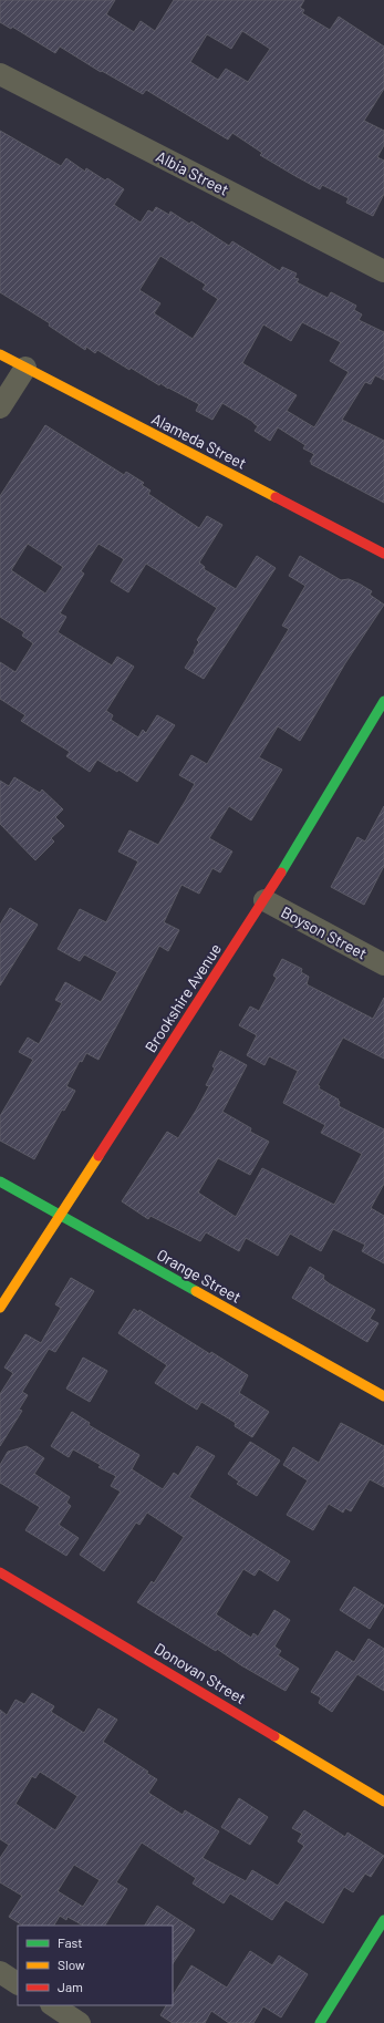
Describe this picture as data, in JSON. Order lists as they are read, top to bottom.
{
  "streets": {
    "street": [
      "Albia Street",
      "Alameda Street",
      "Boyson Street",
      "Brookshire Avenue",
      "Orange Street",
      "Donovan Street"
    ]
  },
  "crossings": [
    ["Boyson Street", "Brookshire Avenue"],
    ["Brookshire Avenue", "Orange Street"]
  ],
  "legend": ["Fast", "Slow", "Jam"]
}
